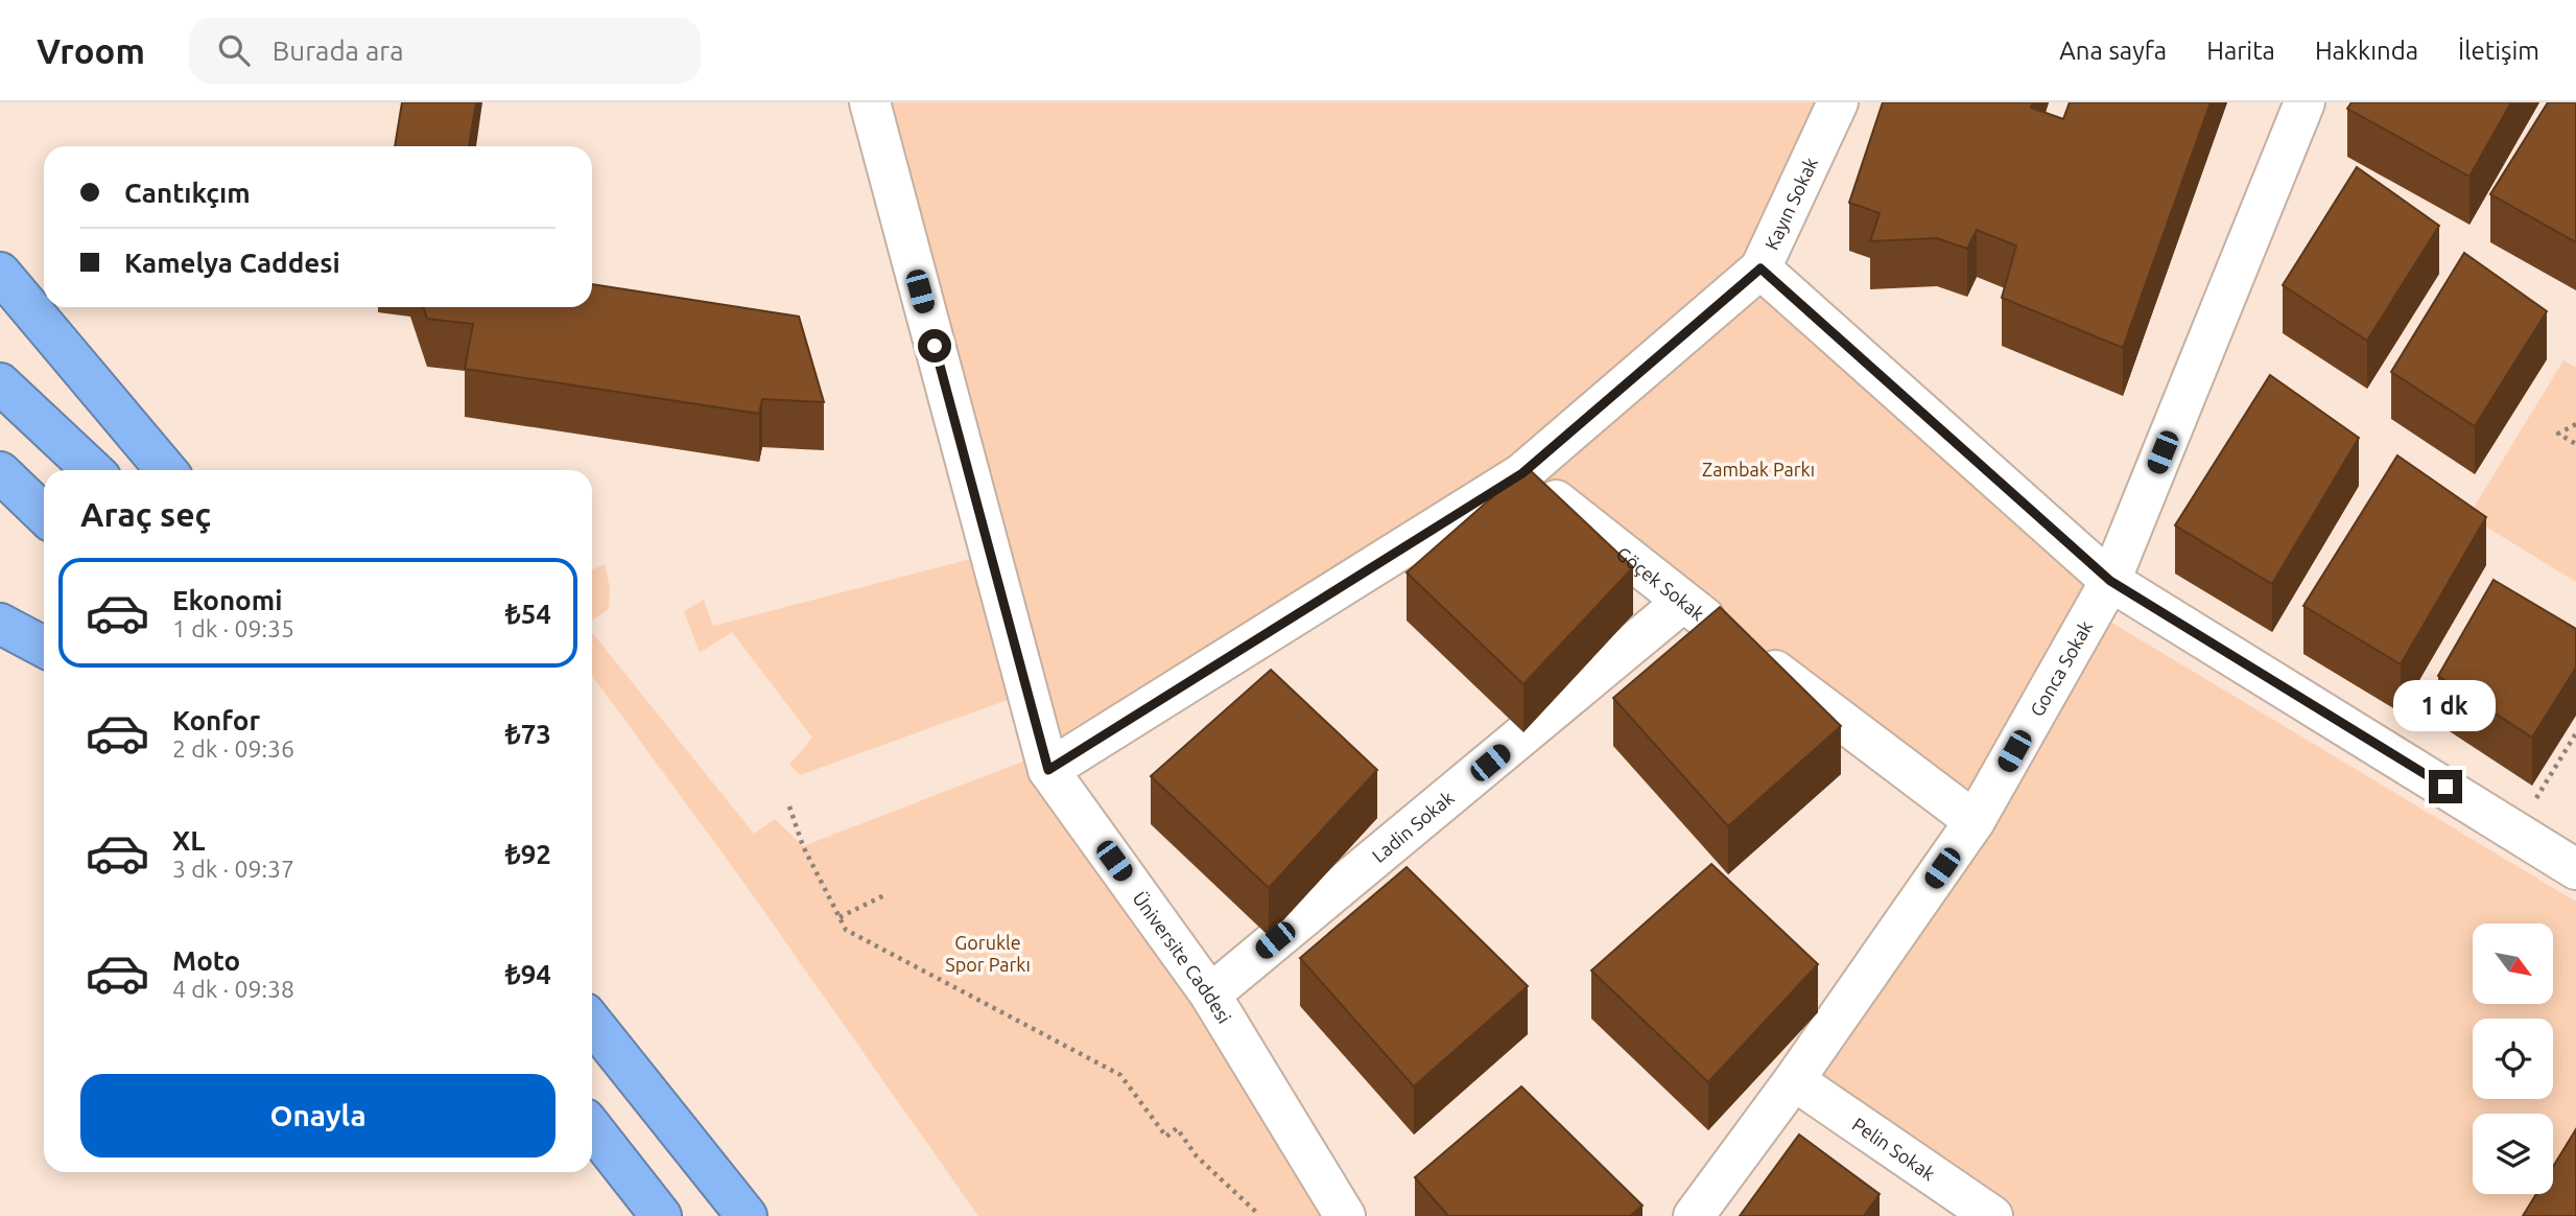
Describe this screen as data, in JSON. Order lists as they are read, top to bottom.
{
  "streets": {
    "street": [
      "Kayın Sokak",
      "Göçek Sokak",
      "Gonca Sokak",
      "Ladin Sokak",
      "Üniversite Caddesi",
      "Pelin Sokak"
    ]
  },
  "crossings": [
    ["Kayın Sokak", "Göçek Sokak"],
    ["Kayın Sokak", "Üniversite Caddesi"],
    ["Göçek Sokak", "Gonca Sokak"],
    ["Göçek Sokak", "Ladin Sokak"],
    ["Gonca Sokak", "Pelin Sokak"],
    ["Ladin Sokak", "Üniversite Caddesi"]
  ],
  "parks": ["Zambak Parkı", "Gorukle Spor Parkı"],
  "north": "bottom right",
  "page": {
    "header": "Vroom",
    "search": "Burada ara",
    "nav": [
      "Ana sayfa",
      "Harita",
      "Hakkında",
      "İletişim"
    ],
    "banner": ["Cantıkçım", "Kamelya Caddesi"],
    "heading": "Araç seç",
    "list": [
      {
        "name": "Ekonomi",
        "note": "1 dk · 09:35",
        "value": "₺54"
      },
      {
        "name": "Konfor",
        "note": "2 dk · 09:36",
        "value": "₺73"
      },
      {
        "name": "XL",
        "note": "3 dk · 09:37",
        "value": "₺92"
      },
      {
        "name": "Moto",
        "note": "4 dk · 09:38",
        "value": "₺94"
      }
    ],
    "bubble": "1 dk",
    "buttons": "Onayla"
  }
}
